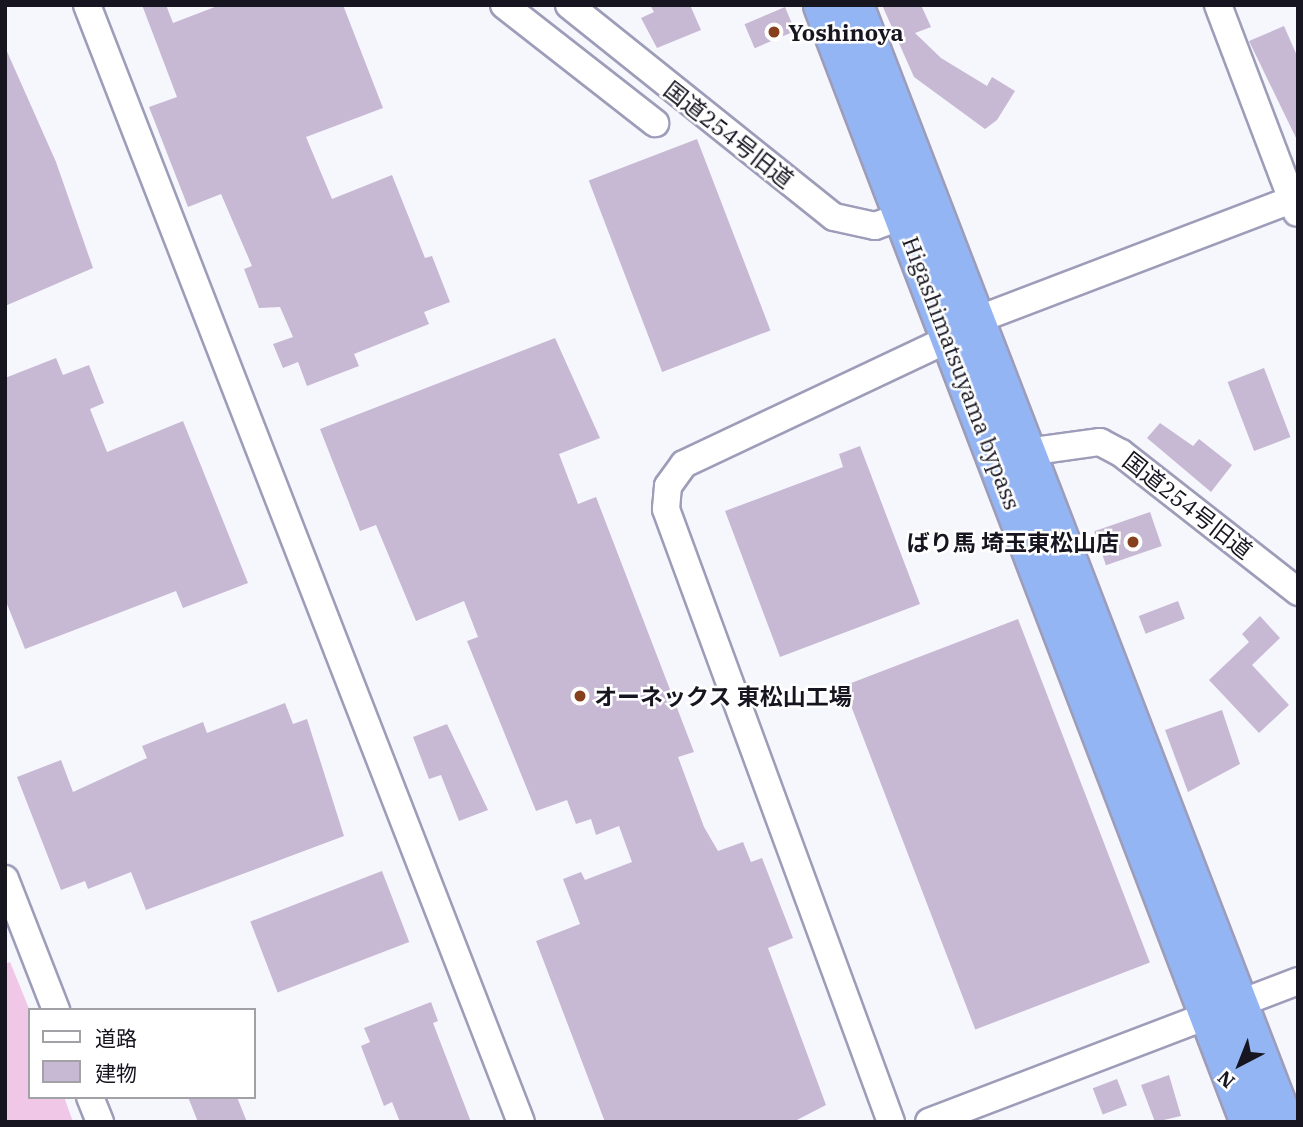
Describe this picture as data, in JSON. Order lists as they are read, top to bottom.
{
  "streets": {
    "highway": ["Higashimatsuyama bypass"],
    "street": ["国道254号旧道"]
  },
  "crossings": [
    ["国道254号旧道", "Higashimatsuyama bypass"]
  ],
  "places": ["Yoshinoya", "ばり馬 埼玉東松山店", "オーネックス 東松山工場"],
  "legend": ["道路", "建物"],
  "north": "bottom left"
}
